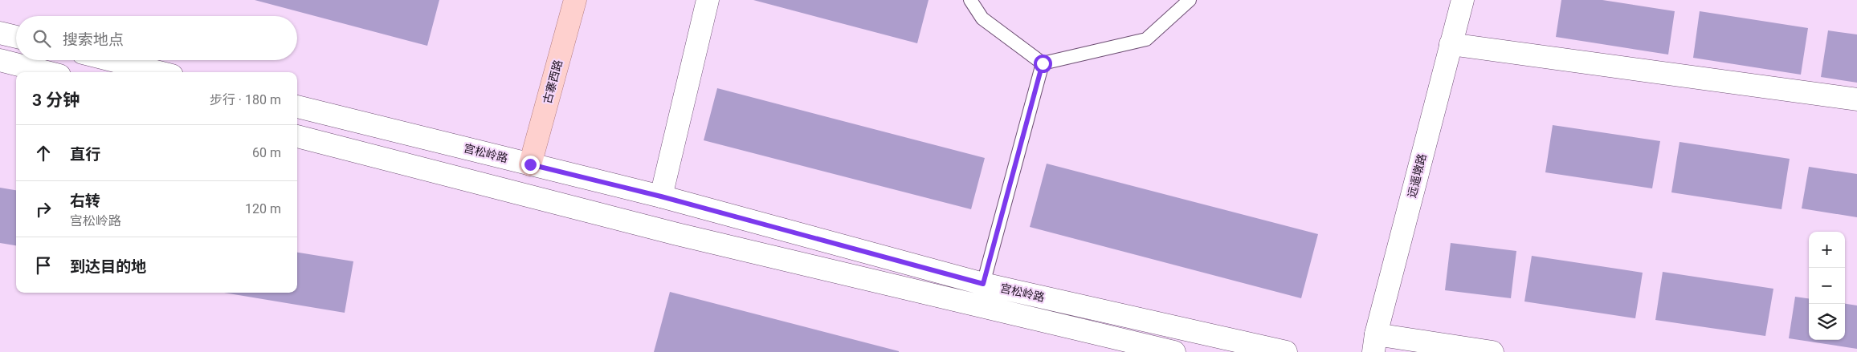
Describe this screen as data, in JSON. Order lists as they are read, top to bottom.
{
  "streets": {
    "main road": ["古寨西路", "宫松岭路", "远遥墩路"]
  },
  "crossings": [
    ["古寨西路", "宫松岭路"]
  ],
  "page": {
    "search": "搜索地点",
    "heading": ["3 分钟", "步行 · 180 m"],
    "list": [
      ["直行", "60 m"],
      ["右转", "宫松岭路", "120 m"],
      "到达目的地"
    ],
    "map_buttons": ["+", "−"]
  }
}
